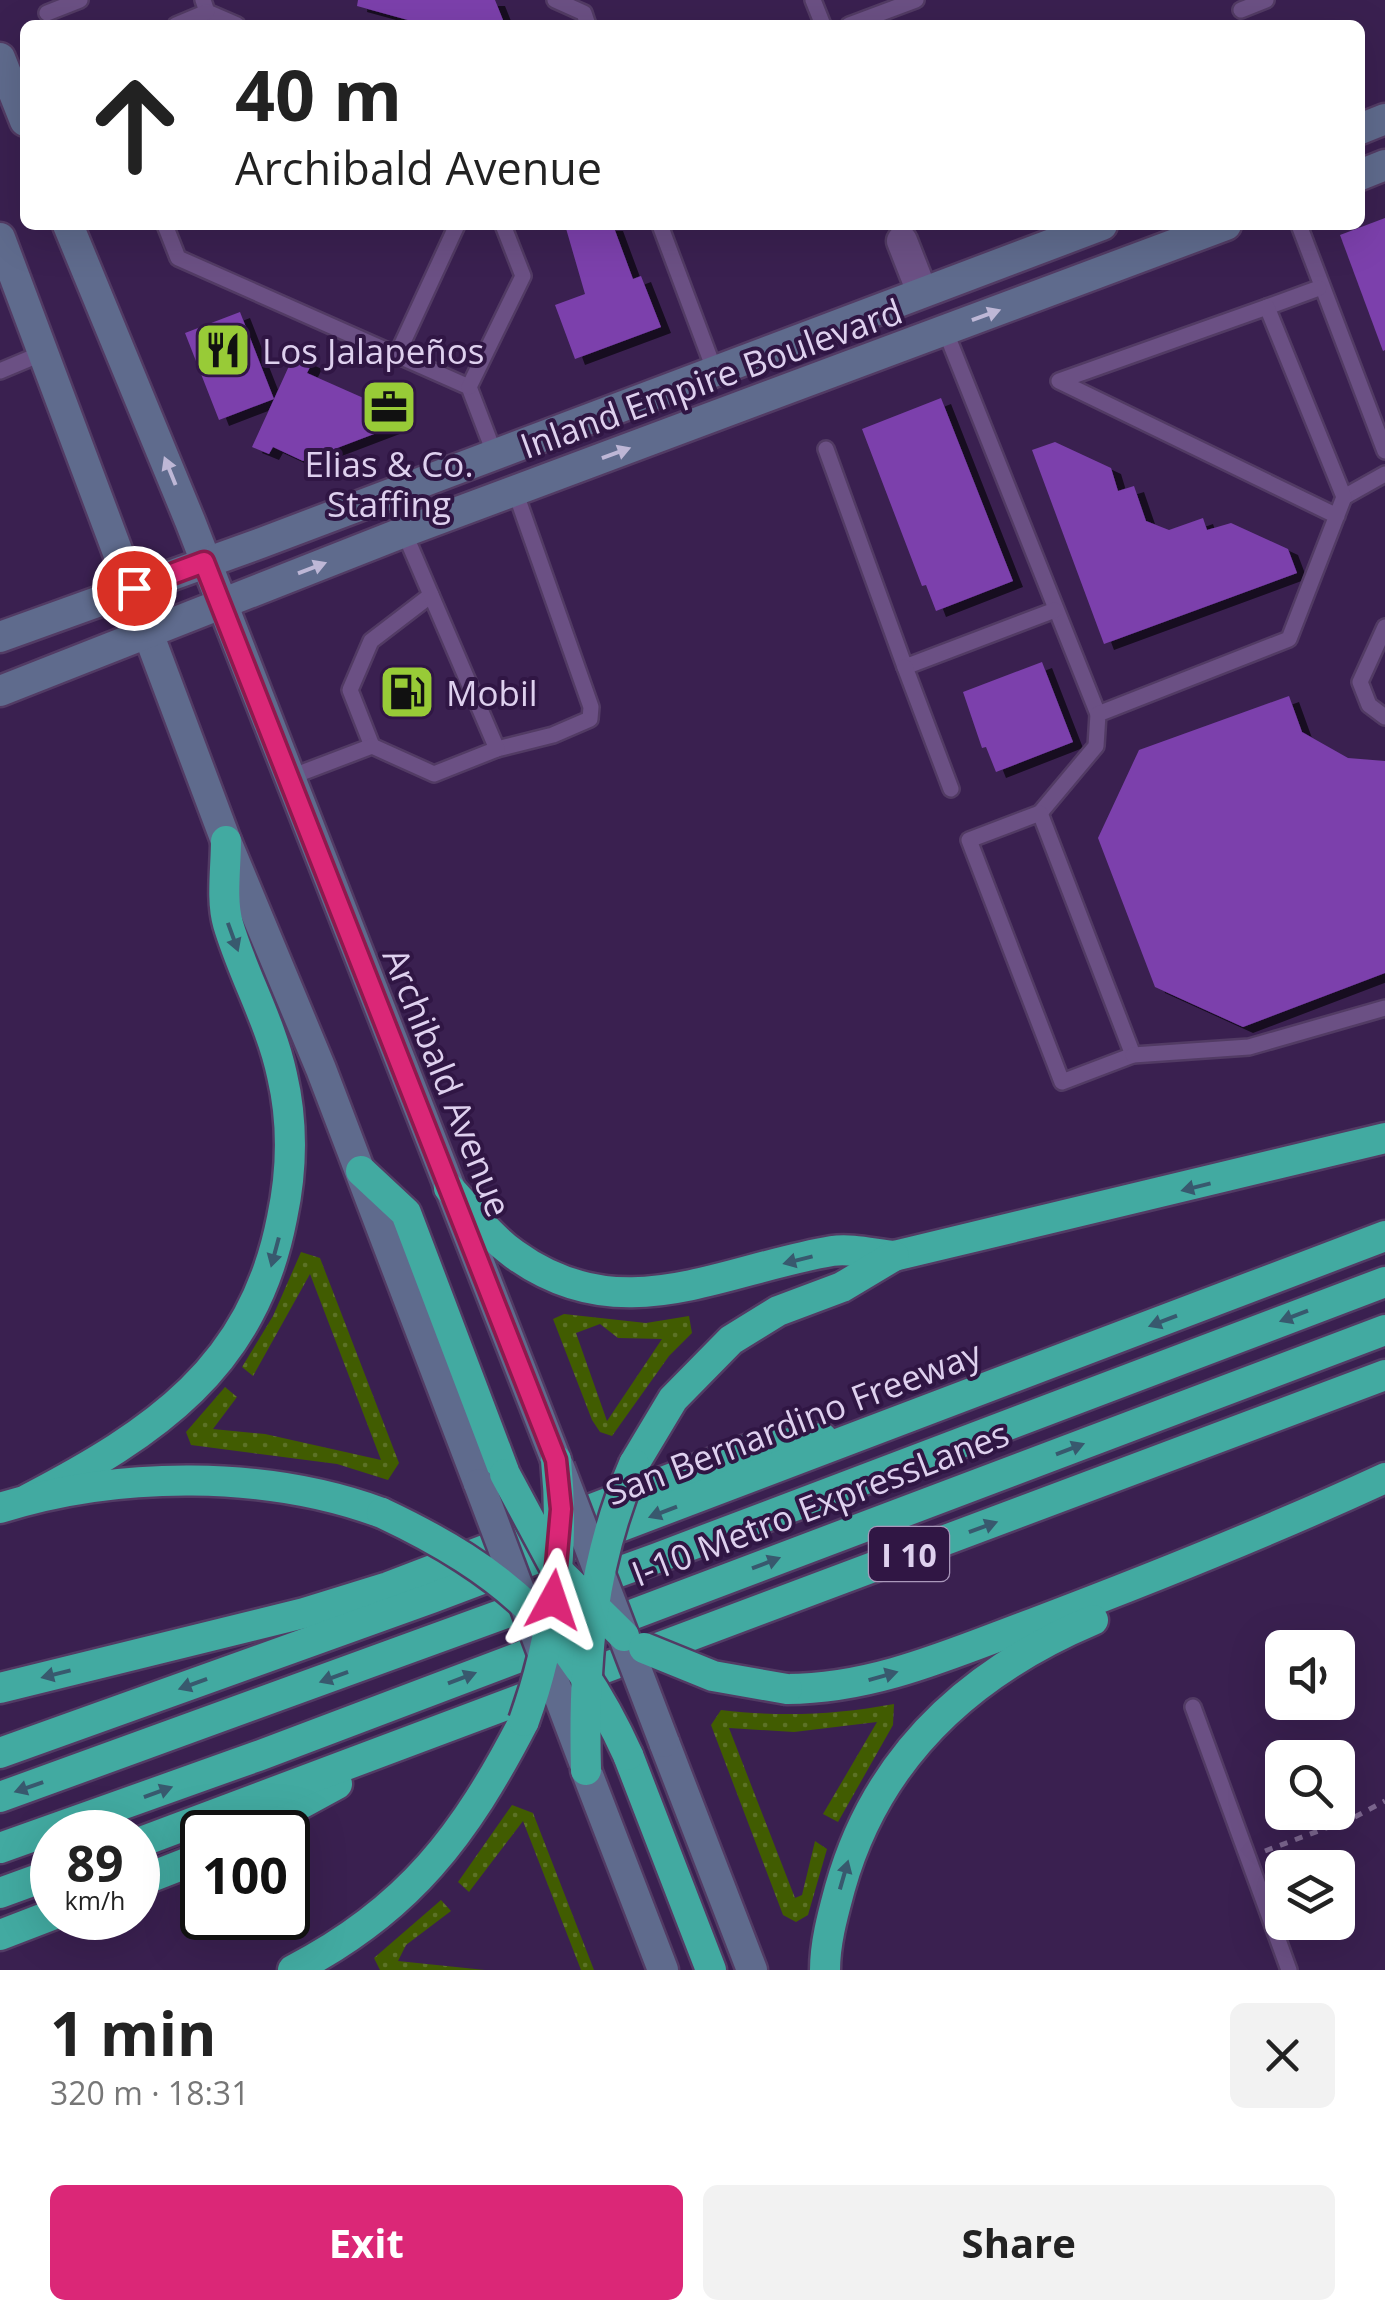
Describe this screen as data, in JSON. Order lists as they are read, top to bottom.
{
  "streets": {
    "highway": ["San Bernardino Freeway", "I-10 Metro ExpressLanes", "I 10"],
    "main road": ["Inland Empire Boulevard", "Archibald Avenue"]
  },
  "crossings": [
    ["Inland Empire Boulevard", "Archibald Avenue"]
  ],
  "places": {
    "restaurant": ["Los Jalapeños"],
    "office": ["Elias & Co. Staffing"],
    "fuel station": ["Mobil"]
  },
  "page": {
    "turn": ["40 m", "Archibald Avenue"],
    "speed": "89 km/h",
    "limit": "100",
    "heading": ["1 min", "320 m · 18:31"],
    "buttons": ["Exit", "Share"]
  }
}
